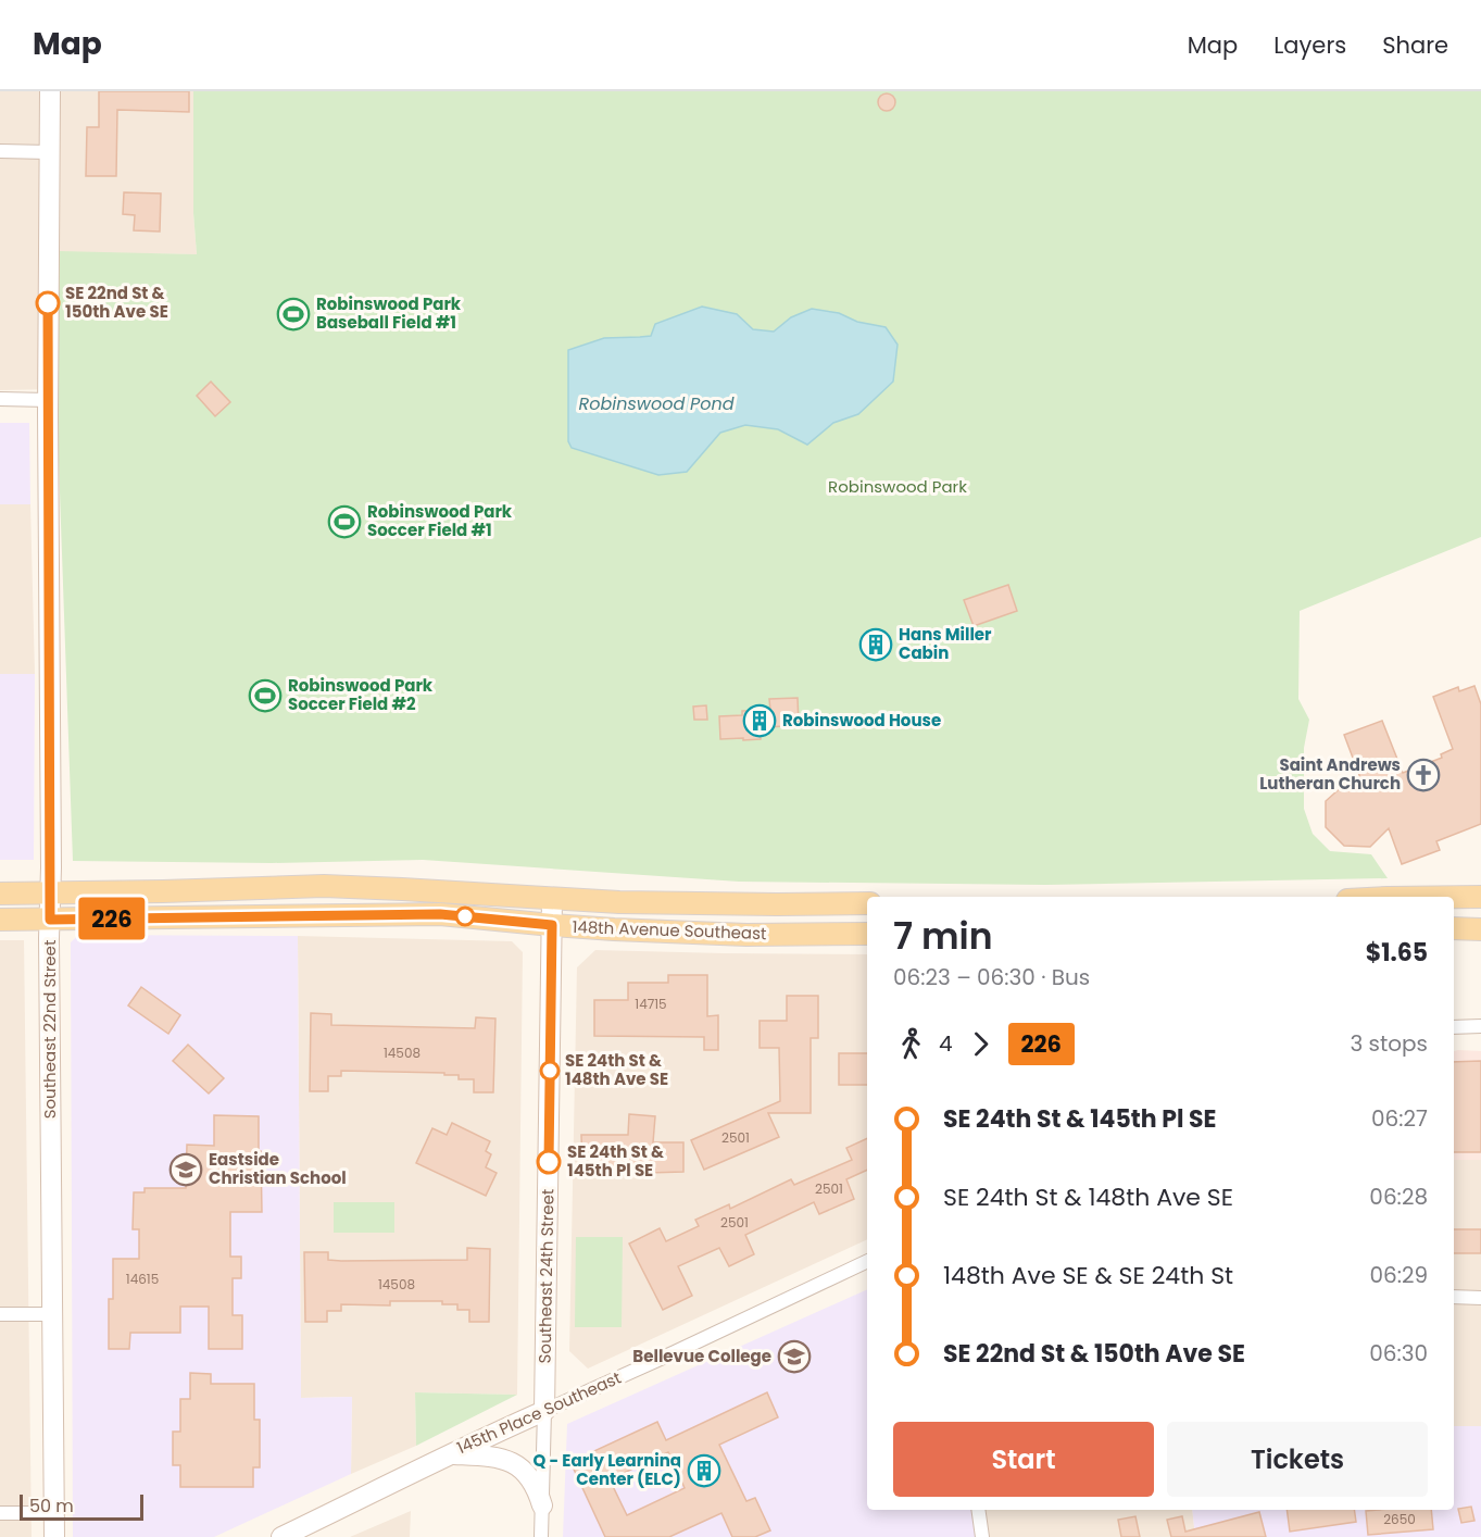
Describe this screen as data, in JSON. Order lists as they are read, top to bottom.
{
  "streets": {
    "main road": ["148th Avenue Southeast"],
    "street": ["Southeast 22nd Street", "Southeast 24th Street", "145th Place Southeast"]
  },
  "crossings": [
    ["148th Avenue Southeast", "Southeast 22nd Street"],
    ["148th Avenue Southeast", "Southeast 24th Street"],
    ["Southeast 24th Street", "145th Place Southeast"]
  ],
  "water": ["Robinswood Pond"],
  "parks": ["Robinswood Park"],
  "places": {
    "other": ["SE 22nd St & 150th Ave SE", "SE 24th St & 148th Ave SE", "SE 24th St & 145th Pl SE"],
    "sports": ["Robinswood Park Baseball Field #1", "Robinswood Park Soccer Field #1", "Robinswood Park Soccer Field #2"],
    "building": ["Hans Miller Cabin", "Robinswood House", "Q - Early Learning Center (ELC)"],
    "church": ["Saint Andrews Lutheran Church"],
    "school or university": ["Eastside Christian School", "Bellevue College"]
  },
  "lines": ["bus line 226"],
  "house_numbers": [
    "14715",
    "14508",
    "2501",
    "2501",
    "2501",
    "14615",
    "14508",
    "2650"
  ],
  "scale_bar": "50 m",
  "page": {
    "header": "Map",
    "nav": ["Map", "Layers", "Share"],
    "on_map": "226",
    "heading": ["7 min", "06:23 – 06:30 · Bus", "$1.65"],
    "legs": ["4", "226", "3 stops"],
    "list": [
      {
        "name": "SE 24th St & 145th Pl SE",
        "value": "06:27"
      },
      {
        "name": "SE 24th St & 148th Ave SE",
        "value": "06:28"
      },
      {
        "name": "148th Ave SE & SE 24th St",
        "value": "06:29"
      },
      {
        "name": "SE 22nd St & 150th Ave SE",
        "value": "06:30"
      }
    ],
    "buttons": ["Start", "Tickets"],
    "scale": "50 m"
  }
}
